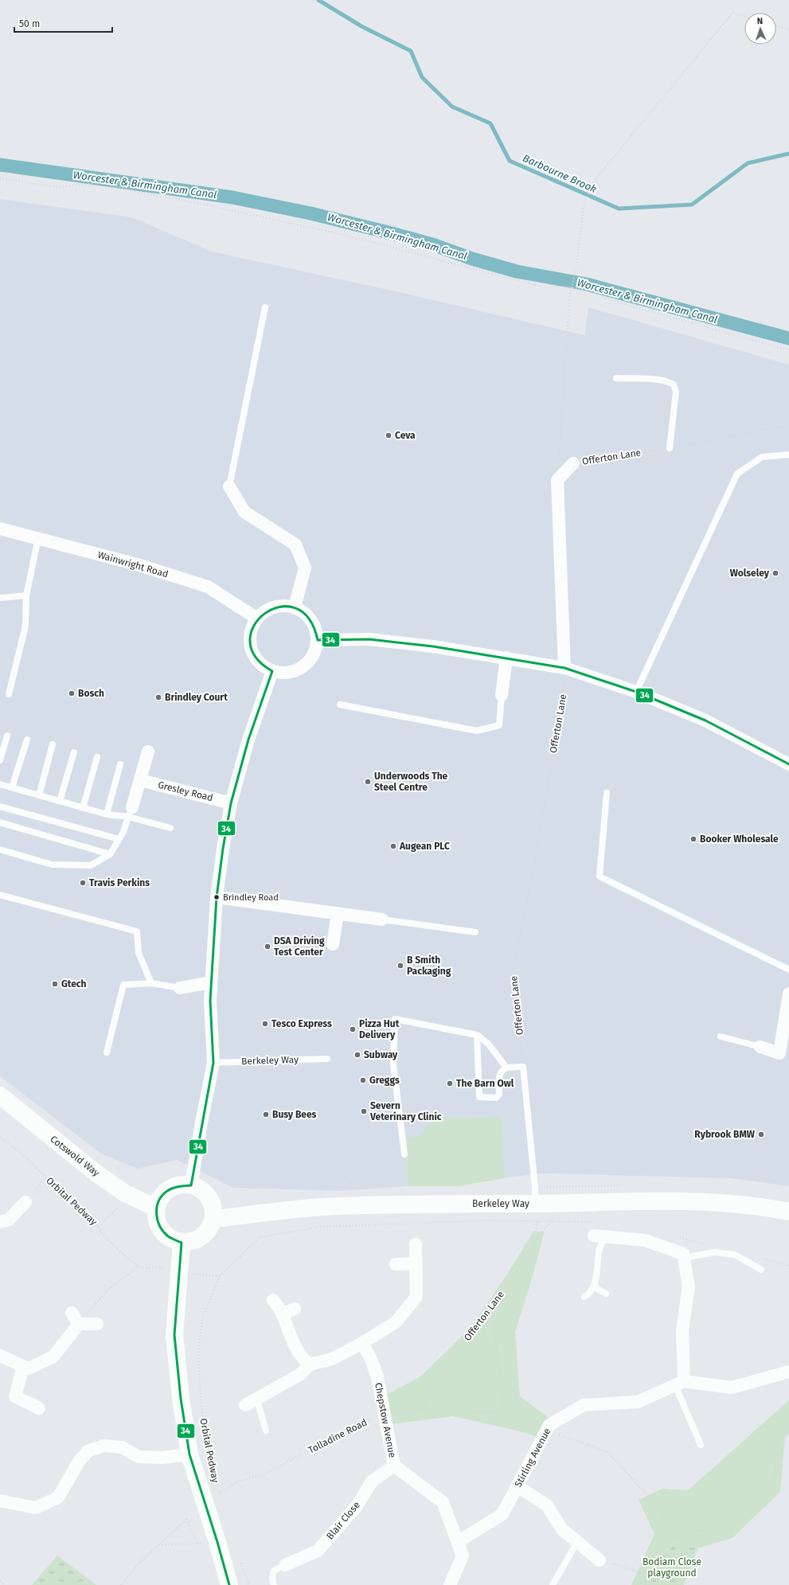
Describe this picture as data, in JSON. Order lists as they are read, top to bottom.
{
  "streets": {
    "main road": ["Berkeley Way", "Cotswold Way"],
    "street": [
      "Offerton Lane",
      "Wainwright Road",
      "Gresley Road",
      "Chepstow Avenue",
      "Stirling Avenue",
      "Blair Close"
    ],
    "path": ["Orbital Pedway", "Tolladine Road"]
  },
  "crossings": [
    ["Offerton Lane", "Orbital Pedway"],
    ["Offerton Lane", "Tolladine Road"],
    ["Berkeley Way", "Cotswold Way"],
    ["Orbital Pedway", "Tolladine Road"],
    ["Chepstow Avenue", "Tolladine Road"],
    ["Chepstow Avenue", "Stirling Avenue"],
    ["Chepstow Avenue", "Blair Close"]
  ],
  "water": ["Barbourne Brook", "Worcester & Birmingham Canal"],
  "parks": ["Bodiam Close playground"],
  "places": [
    "Ceva",
    "Wolseley",
    "Bosch",
    "Brindley Court",
    "Underwoods The Steel Centre",
    "Booker Wholesale",
    "Augean PLC",
    "Travis Perkins",
    "Brindley Road",
    "DSA Driving Test Center",
    "B Smith Packaging",
    "Gtech",
    "Tesco Express",
    "Pizza Hut Delivery",
    "Subway",
    "Greggs",
    "The Barn Owl",
    "Severn Veterinary Clinic",
    "Busy Bees",
    "Rybrook BMW"
  ],
  "lines": ["transit line 34"],
  "scale_bar": "50 m",
  "north": "top"
}
